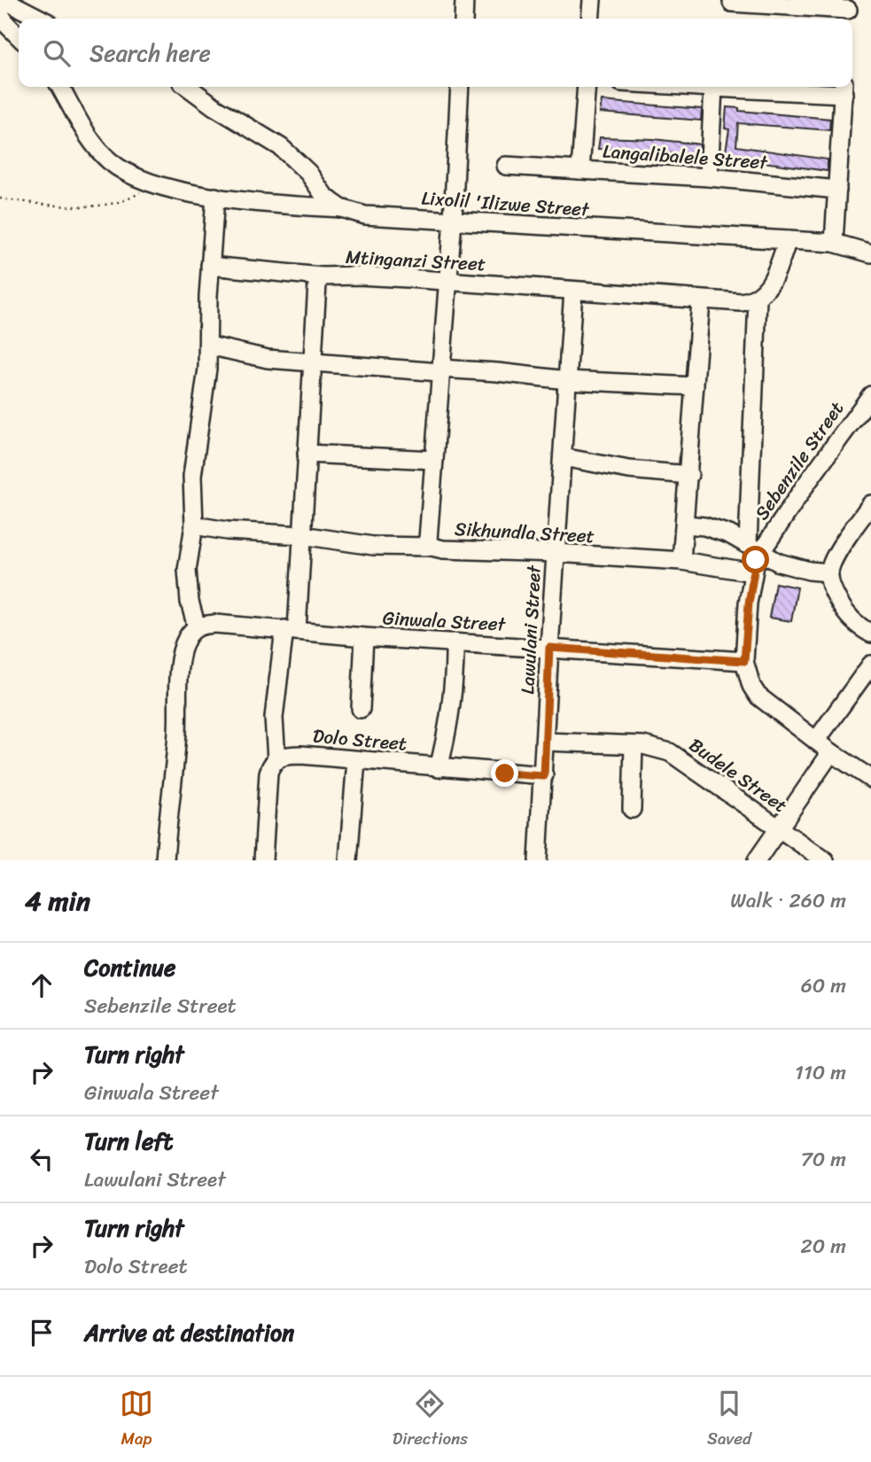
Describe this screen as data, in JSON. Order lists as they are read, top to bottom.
{
  "streets": {
    "street": [
      "Langalibalele Street",
      "Lixolil 'Ilizwe Street",
      "Mtinganzi Street",
      "Sebenzile Street",
      "Sikhundla Street",
      "Ginwala Street",
      "Lawulani Street",
      "Dolo Street",
      "Budele Street"
    ]
  },
  "crossings": [
    ["Lixolil 'Ilizwe Street", "Sikhundla Street"],
    ["Mtinganzi Street", "Sikhundla Street"],
    ["Mtinganzi Street", "Ginwala Street"],
    ["Mtinganzi Street", "Lawulani Street"],
    ["Mtinganzi Street", "Dolo Street"],
    ["Sebenzile Street", "Sikhundla Street"],
    ["Sebenzile Street", "Ginwala Street"],
    ["Sikhundla Street", "Lawulani Street"],
    ["Ginwala Street", "Lawulani Street"],
    ["Lawulani Street", "Dolo Street"],
    ["Lawulani Street", "Budele Street"]
  ],
  "page": {
    "search": "Search here",
    "heading": ["4 min", "Walk · 260 m"],
    "list": [
      ["Continue", "Sebenzile Street", "60 m"],
      ["Turn right", "Ginwala Street", "110 m"],
      ["Turn left", "Lawulani Street", "70 m"],
      ["Turn right", "Dolo Street", "20 m"],
      "Arrive at destination"
    ],
    "nav": ["Map", "Directions", "Saved"]
  }
}
